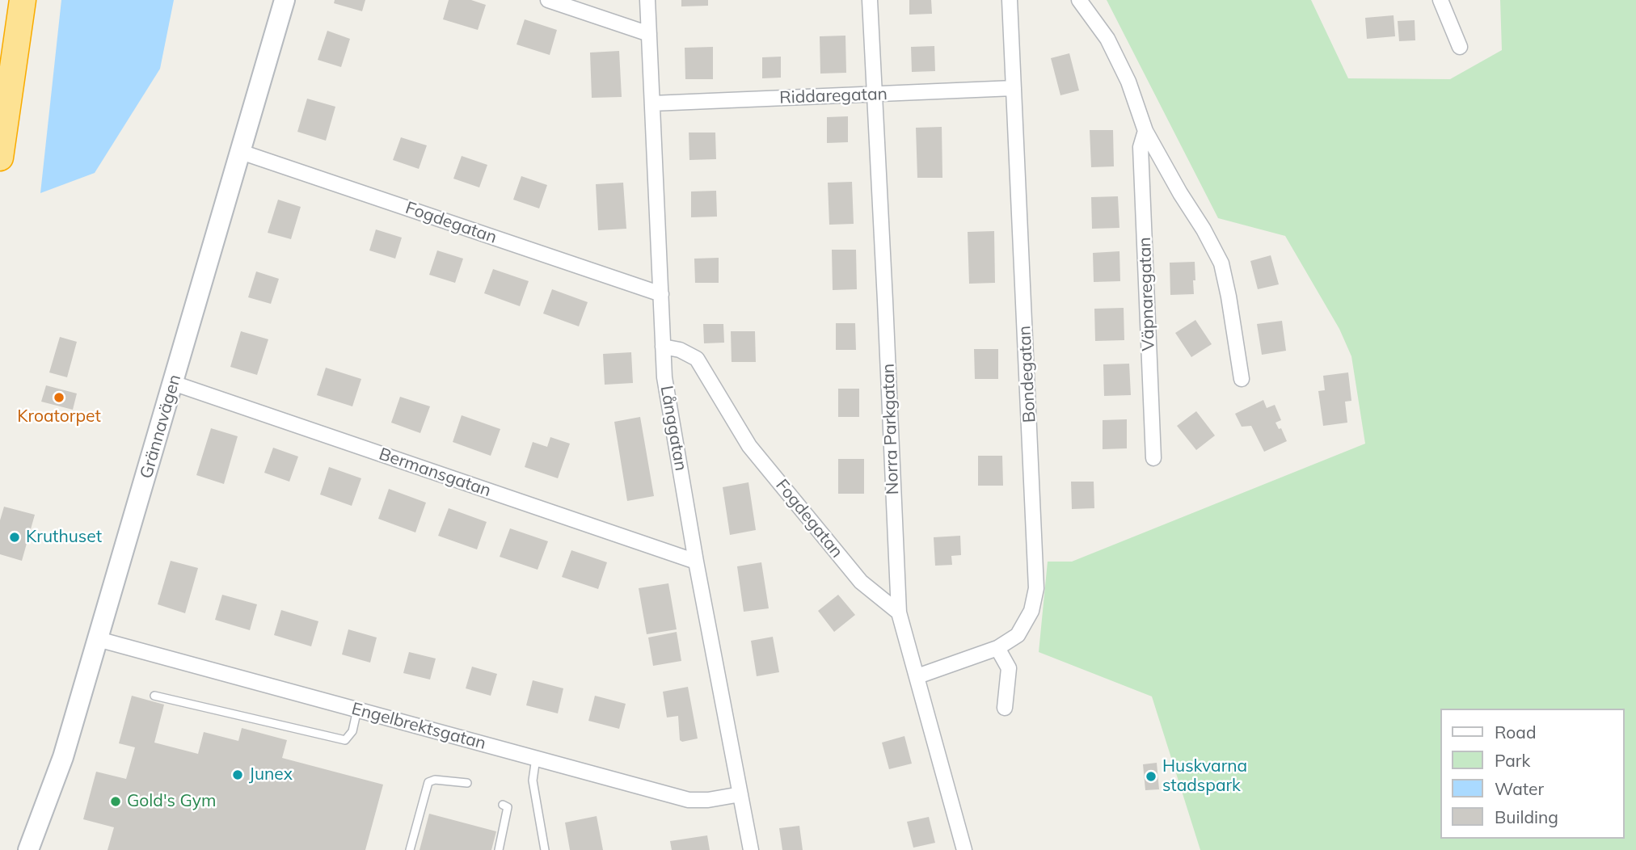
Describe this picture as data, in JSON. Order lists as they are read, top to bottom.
{
  "streets": {
    "main road": ["Grännavägen"],
    "street": [
      "Riddaregatan",
      "Fogdegatan",
      "Väpnaregatan",
      "Bondegatan",
      "Långgatan",
      "Norra Parkgatan",
      "Bermansgatan",
      "Engelbrektsgatan"
    ]
  },
  "crossings": [
    ["Riddaregatan", "Bondegatan"],
    ["Riddaregatan", "Långgatan"],
    ["Riddaregatan", "Norra Parkgatan"],
    ["Fogdegatan", "Grännavägen"],
    ["Fogdegatan", "Långgatan"],
    ["Fogdegatan", "Norra Parkgatan"],
    ["Bondegatan", "Norra Parkgatan"],
    ["Grännavägen", "Bermansgatan"],
    ["Grännavägen", "Engelbrektsgatan"],
    ["Långgatan", "Bermansgatan"],
    ["Långgatan", "Engelbrektsgatan"]
  ],
  "places": [
    "Kroatorpet",
    "Kruthuset",
    "Junex",
    "Huskvarna stadspark",
    "Gold's Gym"
  ],
  "legend": [
    "Road",
    "Park",
    "Water",
    "Building"
  ]
}
